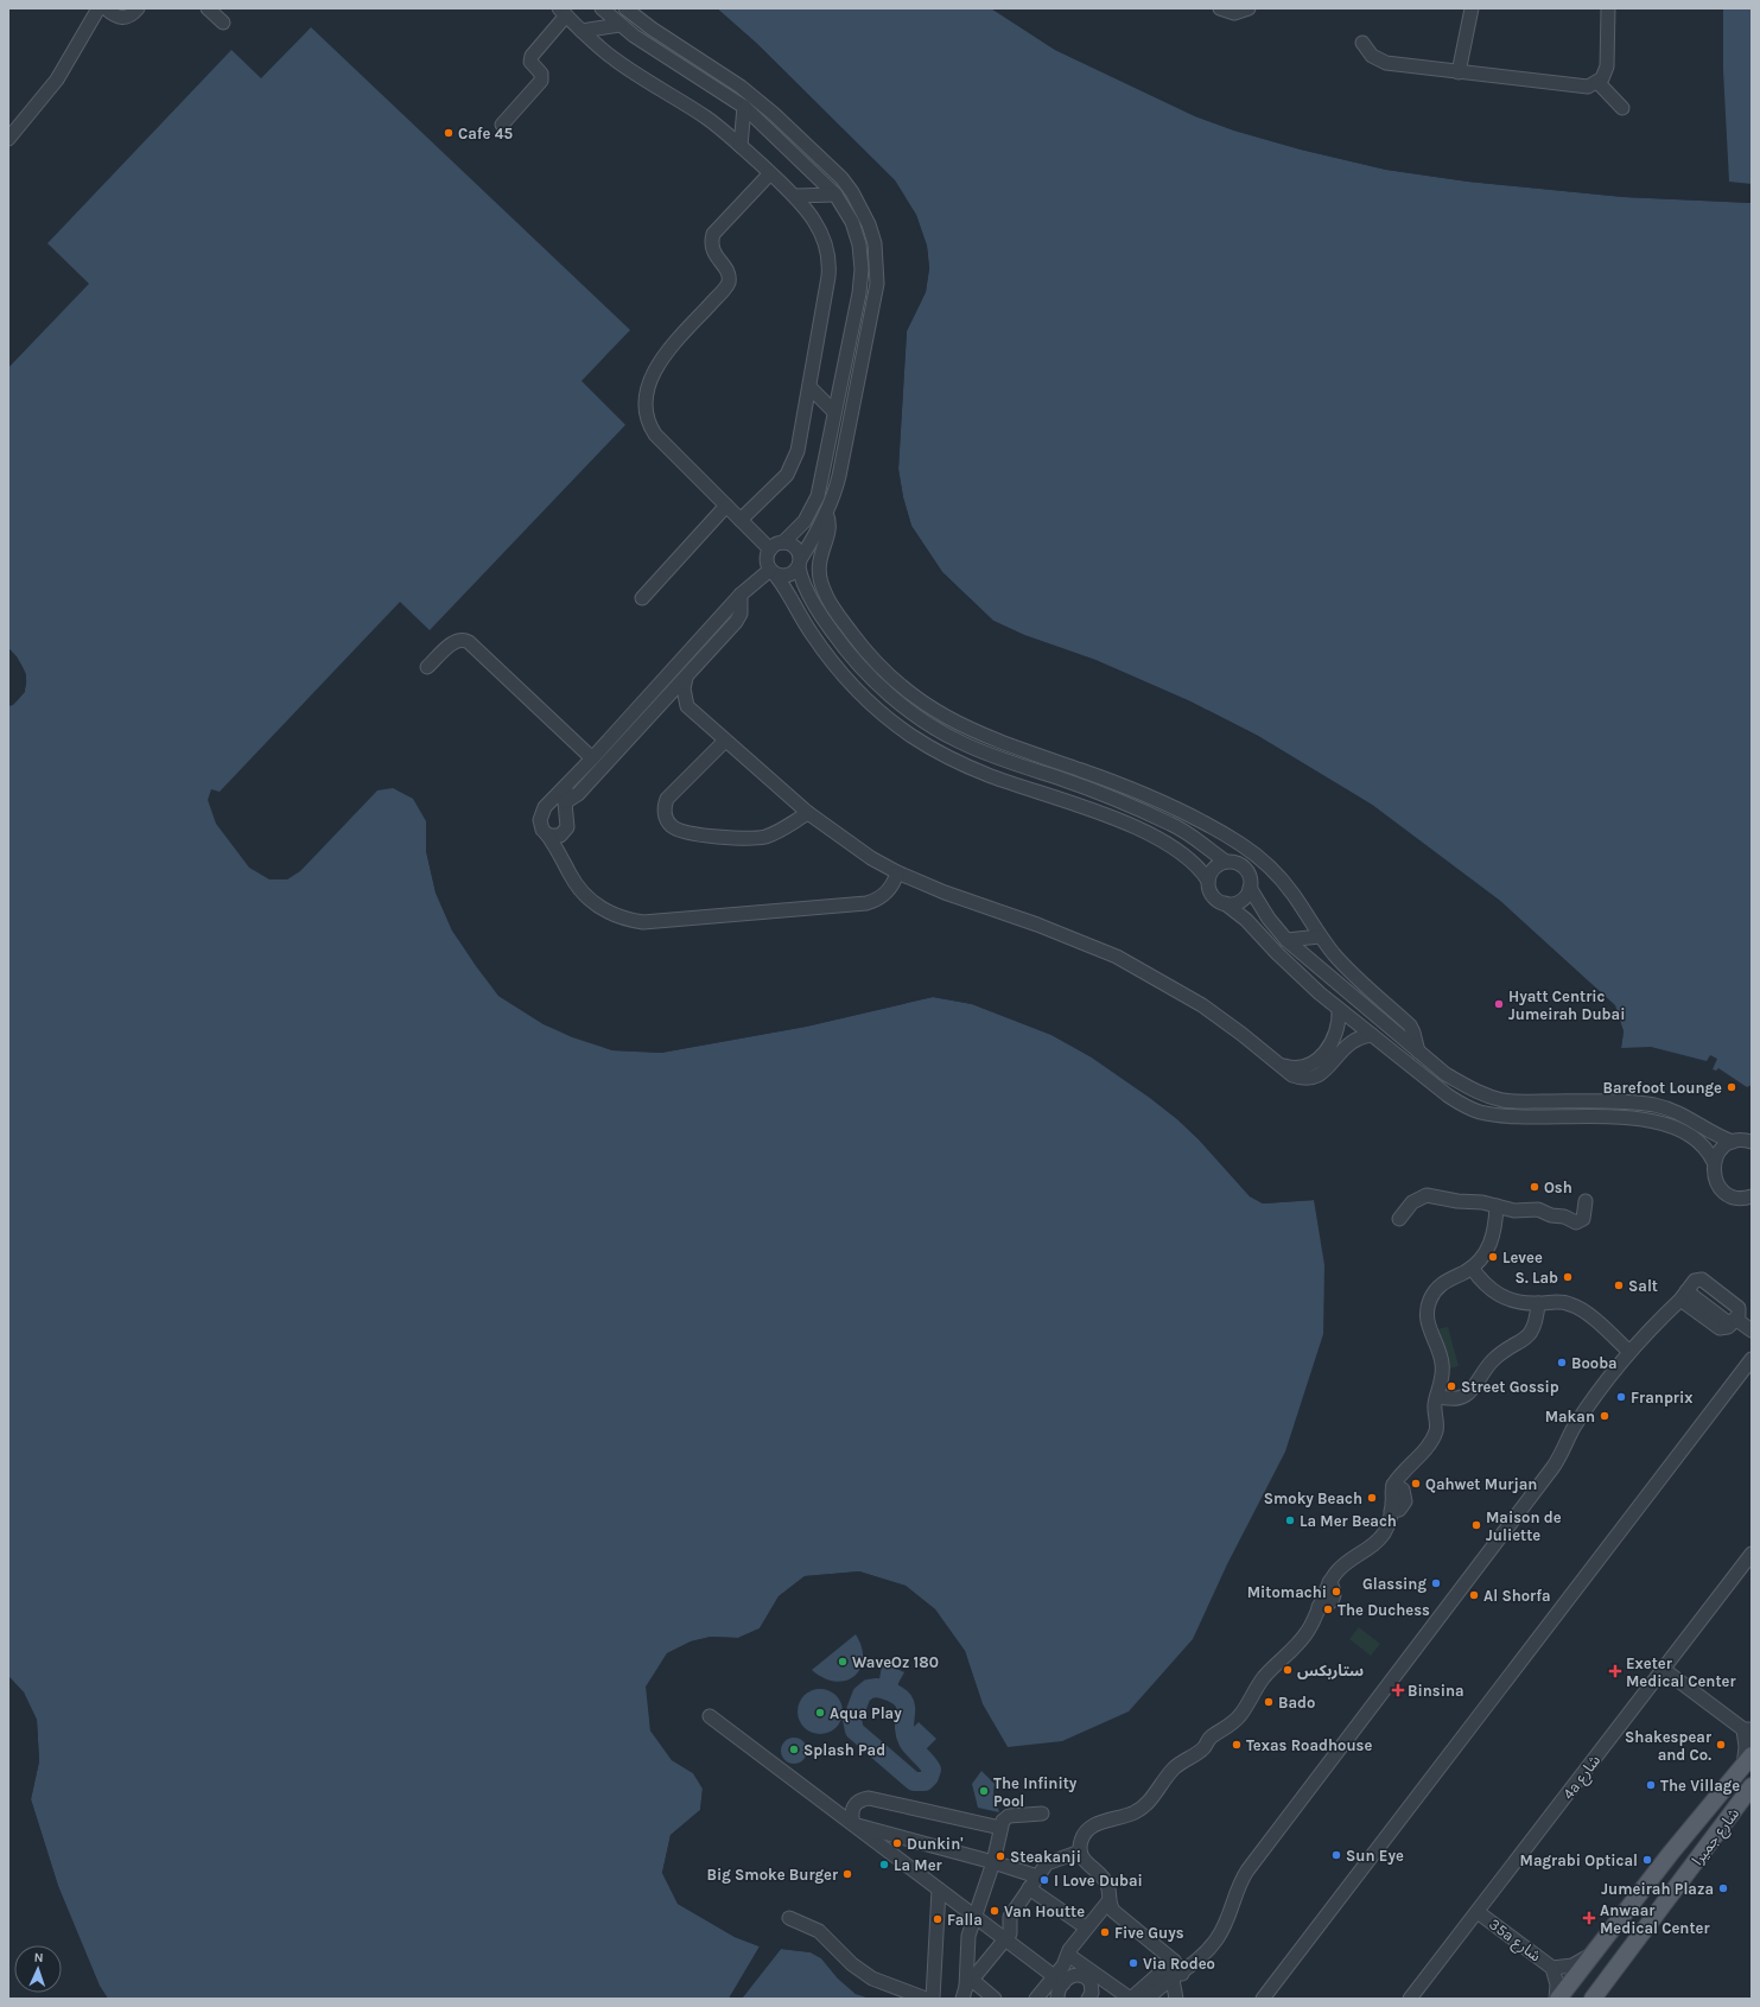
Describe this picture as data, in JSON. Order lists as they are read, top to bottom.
{
  "streets": {
    "main road": ["شارع جميرا"],
    "street": ["4a شارع", "35a شارع"]
  },
  "crossings": [
    ["4a شارع", "35a شارع"]
  ],
  "places": {
    "other": [
      "Cafe 45",
      "Hyatt Centric Jumeirah Dubai",
      "Barefoot Lounge",
      "Osh",
      "Levee",
      "S. Lab",
      "Salt",
      "Booba",
      "Street Gossip",
      "Franprix",
      "Makan",
      "Qahwet Murjan",
      "Smoky Beach",
      "La Mer Beach",
      "Maison de Juliette",
      "Glassing",
      "Mitomachi",
      "Al Shorfa",
      "The Duchess",
      "WaveOz 180",
      "ستاربكس",
      "Bado",
      "Aqua Play",
      "Texas Roadhouse",
      "Shakespear and Co.",
      "Splash Pad",
      "The Village",
      "The Infinity Pool",
      "Dunkin'",
      "Sun Eye",
      "Steakanji",
      "Magrabi Optical",
      "La Mer",
      "Big Smoke Burger",
      "I Love Dubai",
      "Jumeirah Plaza",
      "Van Houtte",
      "Falla",
      "Five Guys",
      "Via Rodeo"
    ],
    "health": ["Exeter Medical Center", "Binsina", "Anwaar Medical Center"]
  },
  "north": "top"
}
